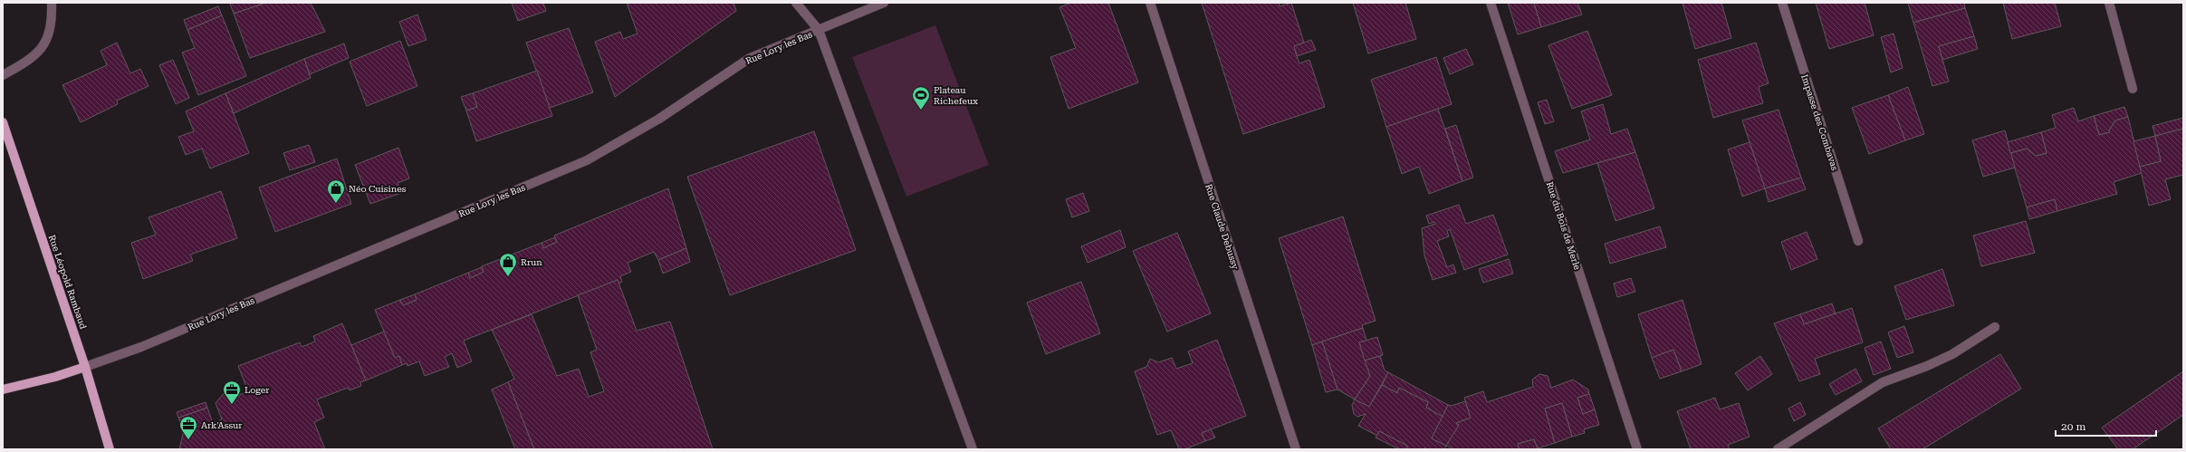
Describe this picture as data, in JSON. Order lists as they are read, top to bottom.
{
  "streets": {
    "main road": ["Rue Léopold Rambaud"],
    "street": [
      "Rue Lory les Bas",
      "Impasse des Combavas",
      "Rue du Bois de Merle",
      "Rue Claude Debussy"
    ]
  },
  "crossings": [
    ["Rue Lory les Bas", "Rue Léopold Rambaud"]
  ],
  "places": {
    "sports": ["Plateau Richefeux"],
    "shop": ["Néo Cuisines", "Rrun"],
    "office": ["Loger", "Ark'Assur"]
  },
  "scale_bar": "20 m"
}
